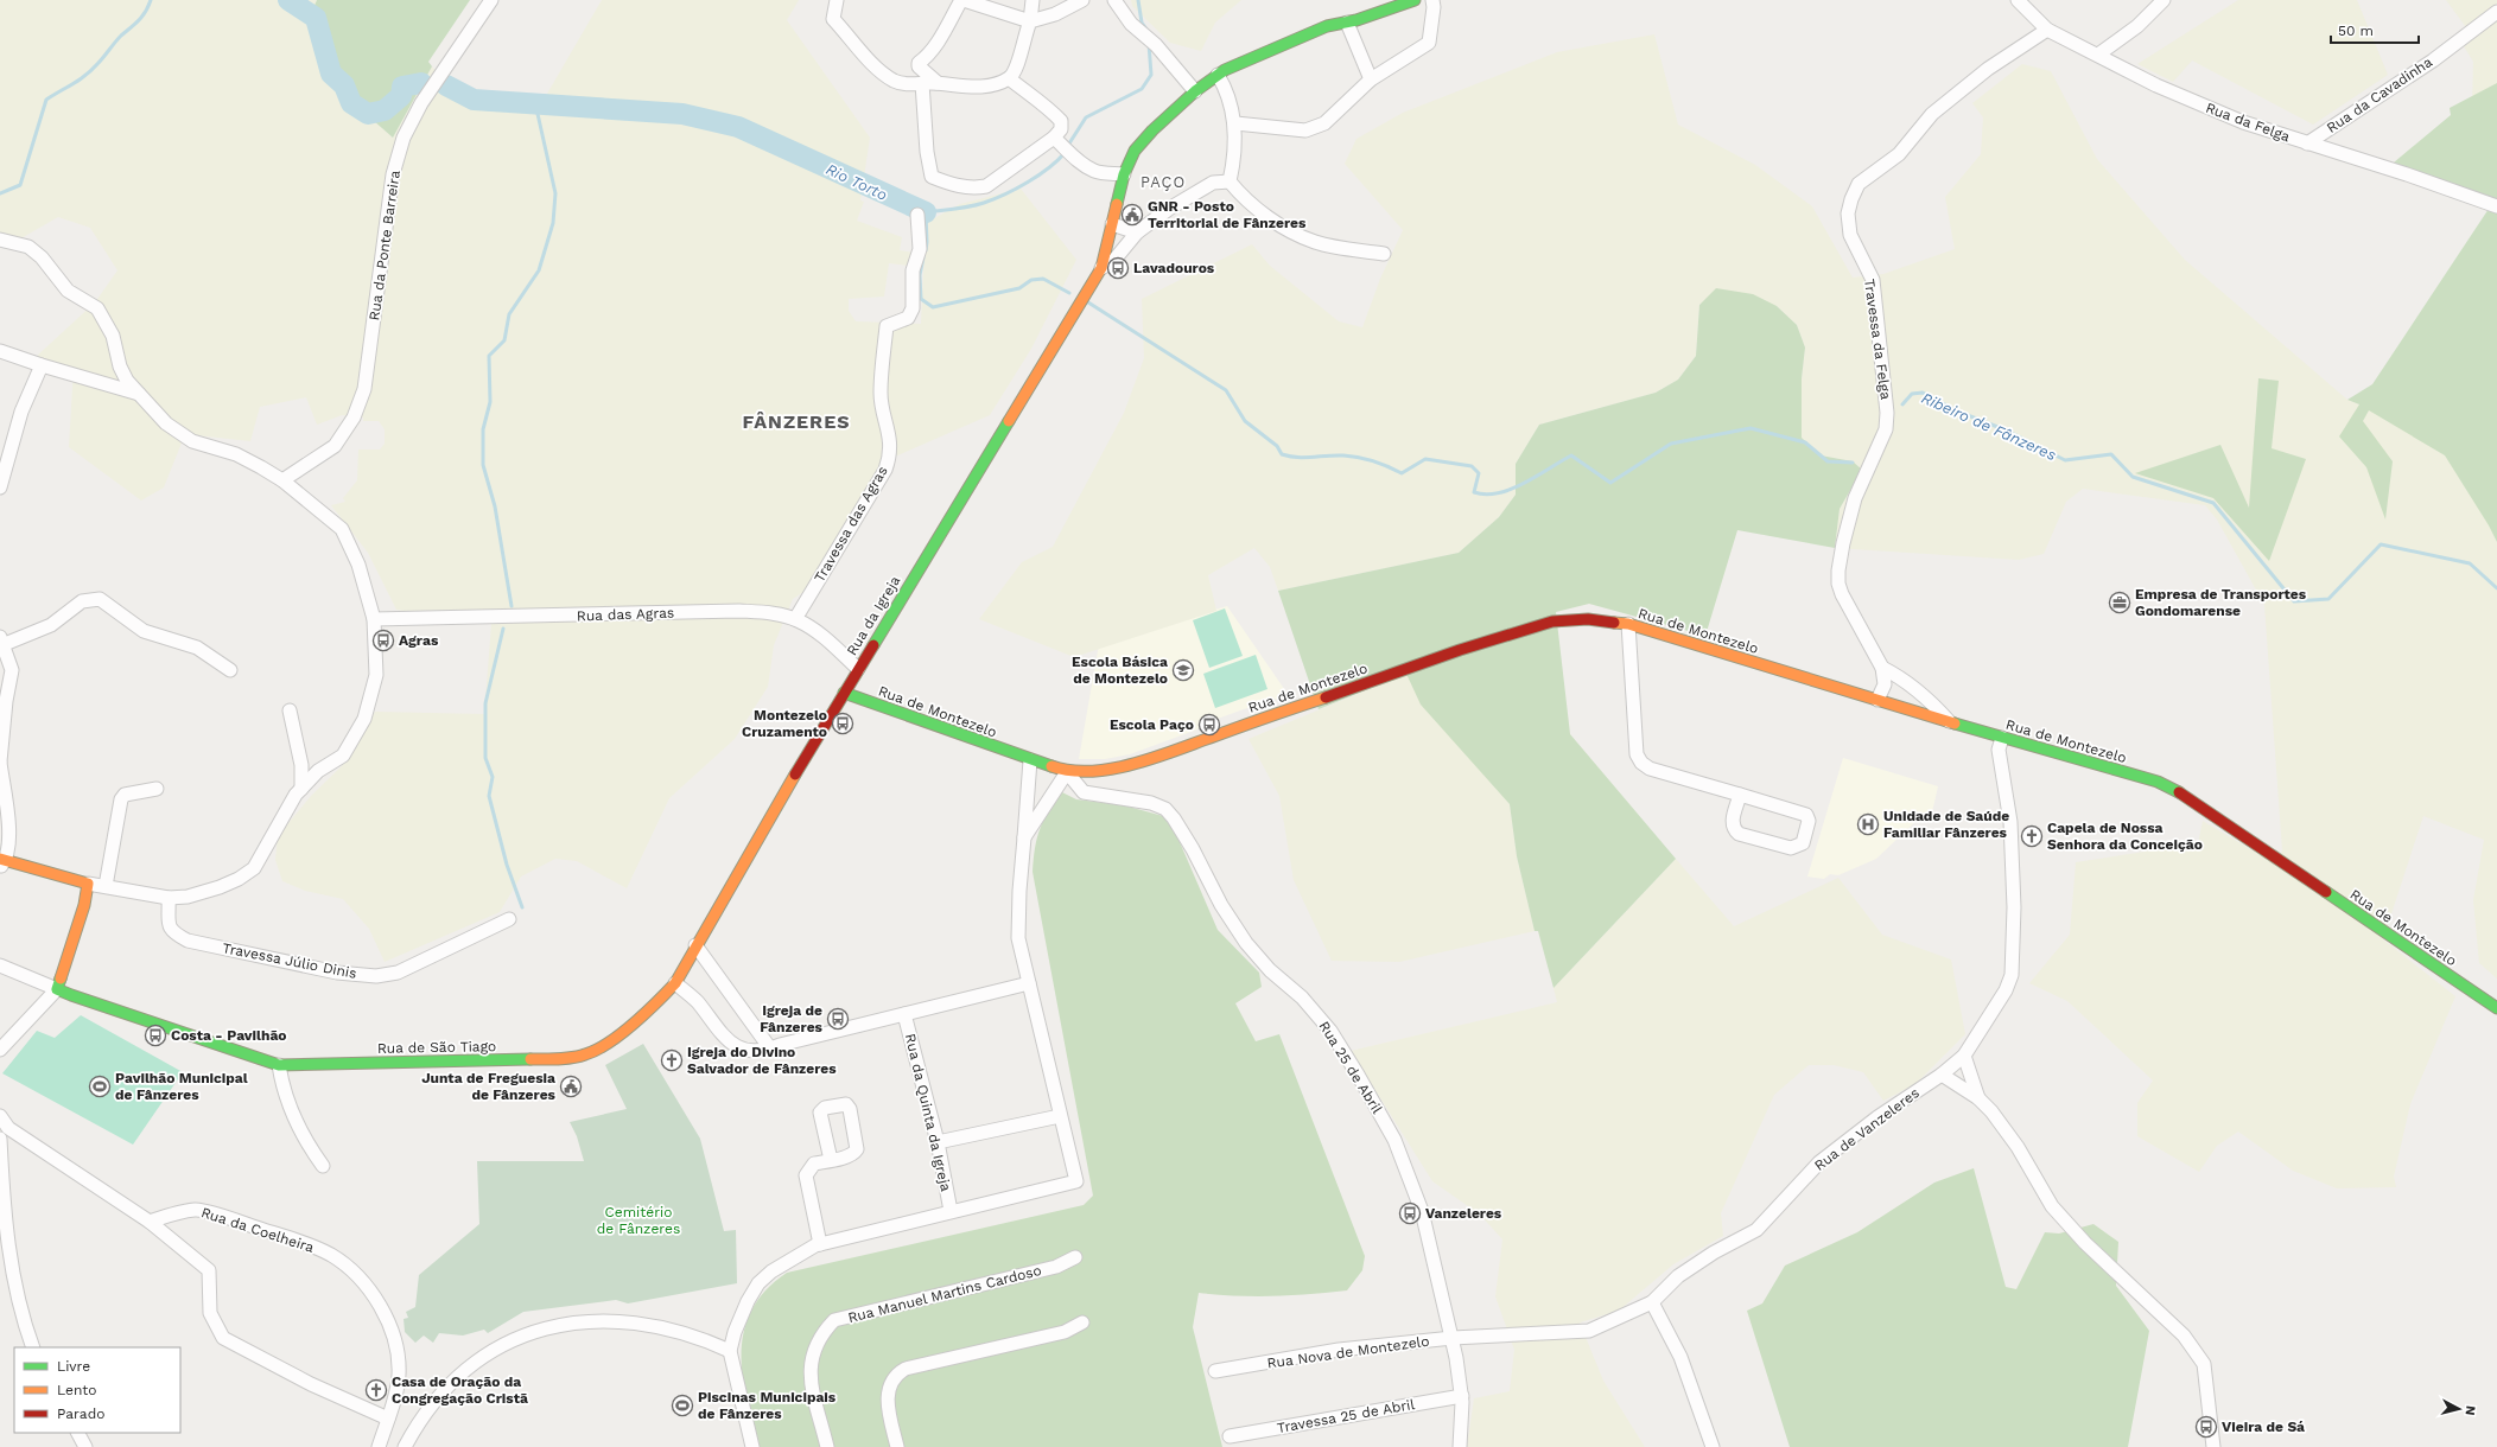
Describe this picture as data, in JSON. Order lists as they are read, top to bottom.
{
  "streets": {
    "street": [
      "Rua da Cavadinha",
      "Rua da Felga",
      "Rua da Ponte Barreira",
      "Travessa da Felga",
      "Travessa das Agras",
      "Rua das Agras",
      "Rua da Igreja",
      "Rua de Montezelo",
      "Travessa Júlio Dinis",
      "Rua de São Tiago",
      "Rua 25 de Abril",
      "Rua da Quinta da Igreja",
      "Rua de Vanzeleres",
      "Rua da Coelheira",
      "Rua Manuel Martins Cardoso",
      "Rua Nova de Montezelo",
      "Travessa 25 de Abril"
    ]
  },
  "crossings": [
    ["Rua da Cavadinha", "Rua da Felga"],
    ["Rua da Felga", "Travessa da Felga"],
    ["Travessa da Felga", "Rua de Montezelo"],
    ["Travessa das Agras", "Rua das Agras"],
    ["Rua das Agras", "Rua da Igreja"],
    ["Rua da Igreja", "Rua de Montezelo"],
    ["Rua da Igreja", "Rua de São Tiago"],
    ["Rua de Montezelo", "Rua 25 de Abril"],
    ["Rua de Montezelo", "Rua de Vanzeleres"],
    ["Rua 25 de Abril", "Rua de Vanzeleres"],
    ["Rua 25 de Abril", "Rua Nova de Montezelo"],
    ["Rua 25 de Abril", "Travessa 25 de Abril"],
    ["Rua de Vanzeleres", "Rua Nova de Montezelo"]
  ],
  "districts": ["PAÇO", "FÂNZERES"],
  "water": ["Rio Torto", "Ribeiro de Fânzeres"],
  "parks": ["Cemitério de Fânzeres"],
  "places": {
    "public building": ["GNR - Posto Territorial de Fânzeres", "Junta de Freguesia de Fânzeres"],
    "bus stop": [
      "Lavadouros",
      "Agras",
      "Montezelo Cruzamento",
      "Escola Paço",
      "Igreja de Fânzeres",
      "Costa - Pavilhão",
      "Vanzeleres",
      "Vieira de Sá"
    ],
    "office": ["Empresa de Transportes Gondomarense"],
    "school or university": ["Escola Básica de Montezelo"],
    "hospital": ["Unidade de Saúde Familiar Fânzeres"],
    "church": ["Capela de Nossa Senhora da Conceição", "Igreja do Divino Salvador de Fânzeres", "Casa de Oração da Congregação Cristã"],
    "sports": ["Pavilhão Municipal de Fânzeres", "Piscinas Municipais de Fânzeres"]
  },
  "legend": ["Livre", "Lento", "Parado"],
  "scale_bar": "50 m",
  "north": "right"
}
